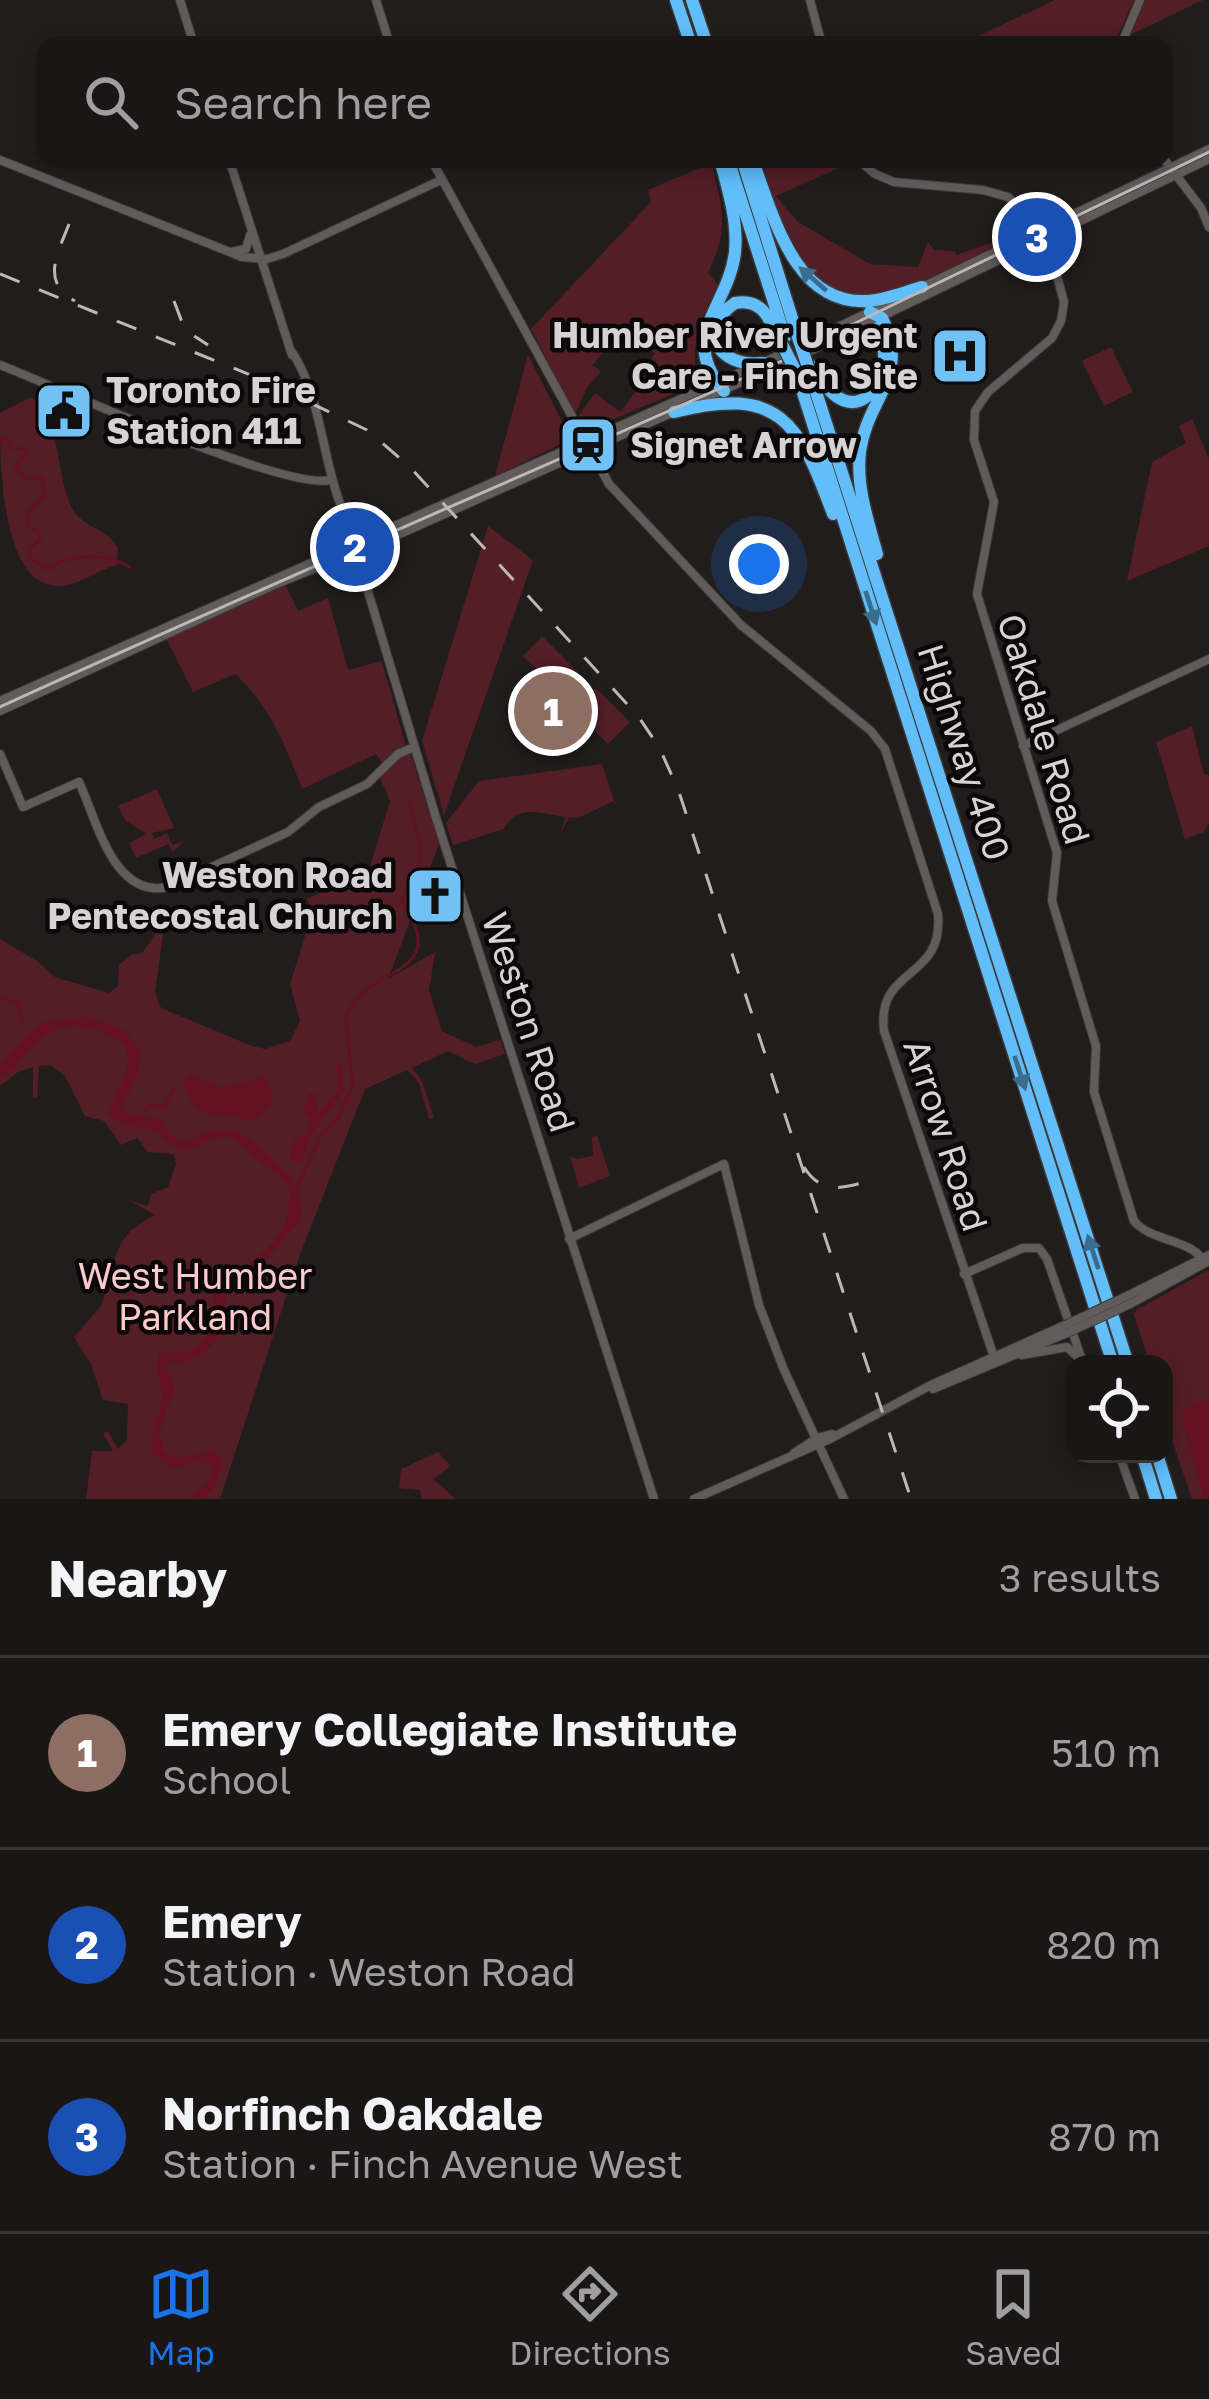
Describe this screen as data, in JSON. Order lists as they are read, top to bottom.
{
  "streets": {
    "highway": ["Highway 400"],
    "street": ["Oakdale Road", "Weston Road", "Arrow Road"]
  },
  "parks": ["West Humber Parkland"],
  "places": {
    "hospital": ["Humber River Urgent Care - Finch Site"],
    "public building": ["Toronto Fire Station 411"],
    "station": ["Signet Arrow"],
    "church": ["Weston Road Pentecostal Church"]
  },
  "page": {
    "search": "Search here",
    "pins": ["3", "2", "1"],
    "heading": ["Nearby", "3 results"],
    "list": [
      {
        "mark": "1",
        "name": "Emery Collegiate Institute",
        "note": "School",
        "value": "510 m"
      },
      {
        "mark": "2",
        "name": "Emery",
        "note": "Station · Weston Road",
        "value": "820 m"
      },
      {
        "mark": "3",
        "name": "Norfinch Oakdale",
        "note": "Station · Finch Avenue West",
        "value": "870 m"
      }
    ],
    "nav": ["Map", "Directions", "Saved"]
  }
}
